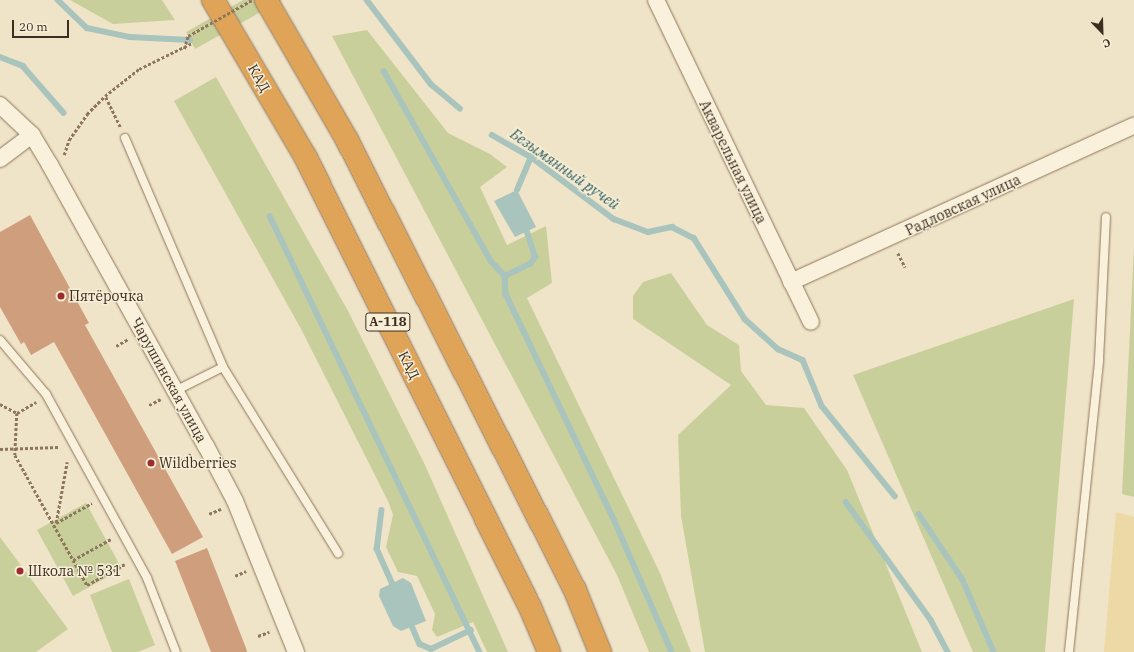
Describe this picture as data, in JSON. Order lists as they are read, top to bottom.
{
  "streets": {
    "highway": ["КАД", "А-118"],
    "street": ["Акварельная улица", "Радловская улица", "Чарушинская улица"]
  },
  "crossings": [
    ["Акварельная улица", "Радловская улица"]
  ],
  "water": ["Безымянный ручей"],
  "places": ["Пятёрочка", "Wildberries", "Школа № 531"],
  "scale_bar": "20 m",
  "north": "bottom right"
}
